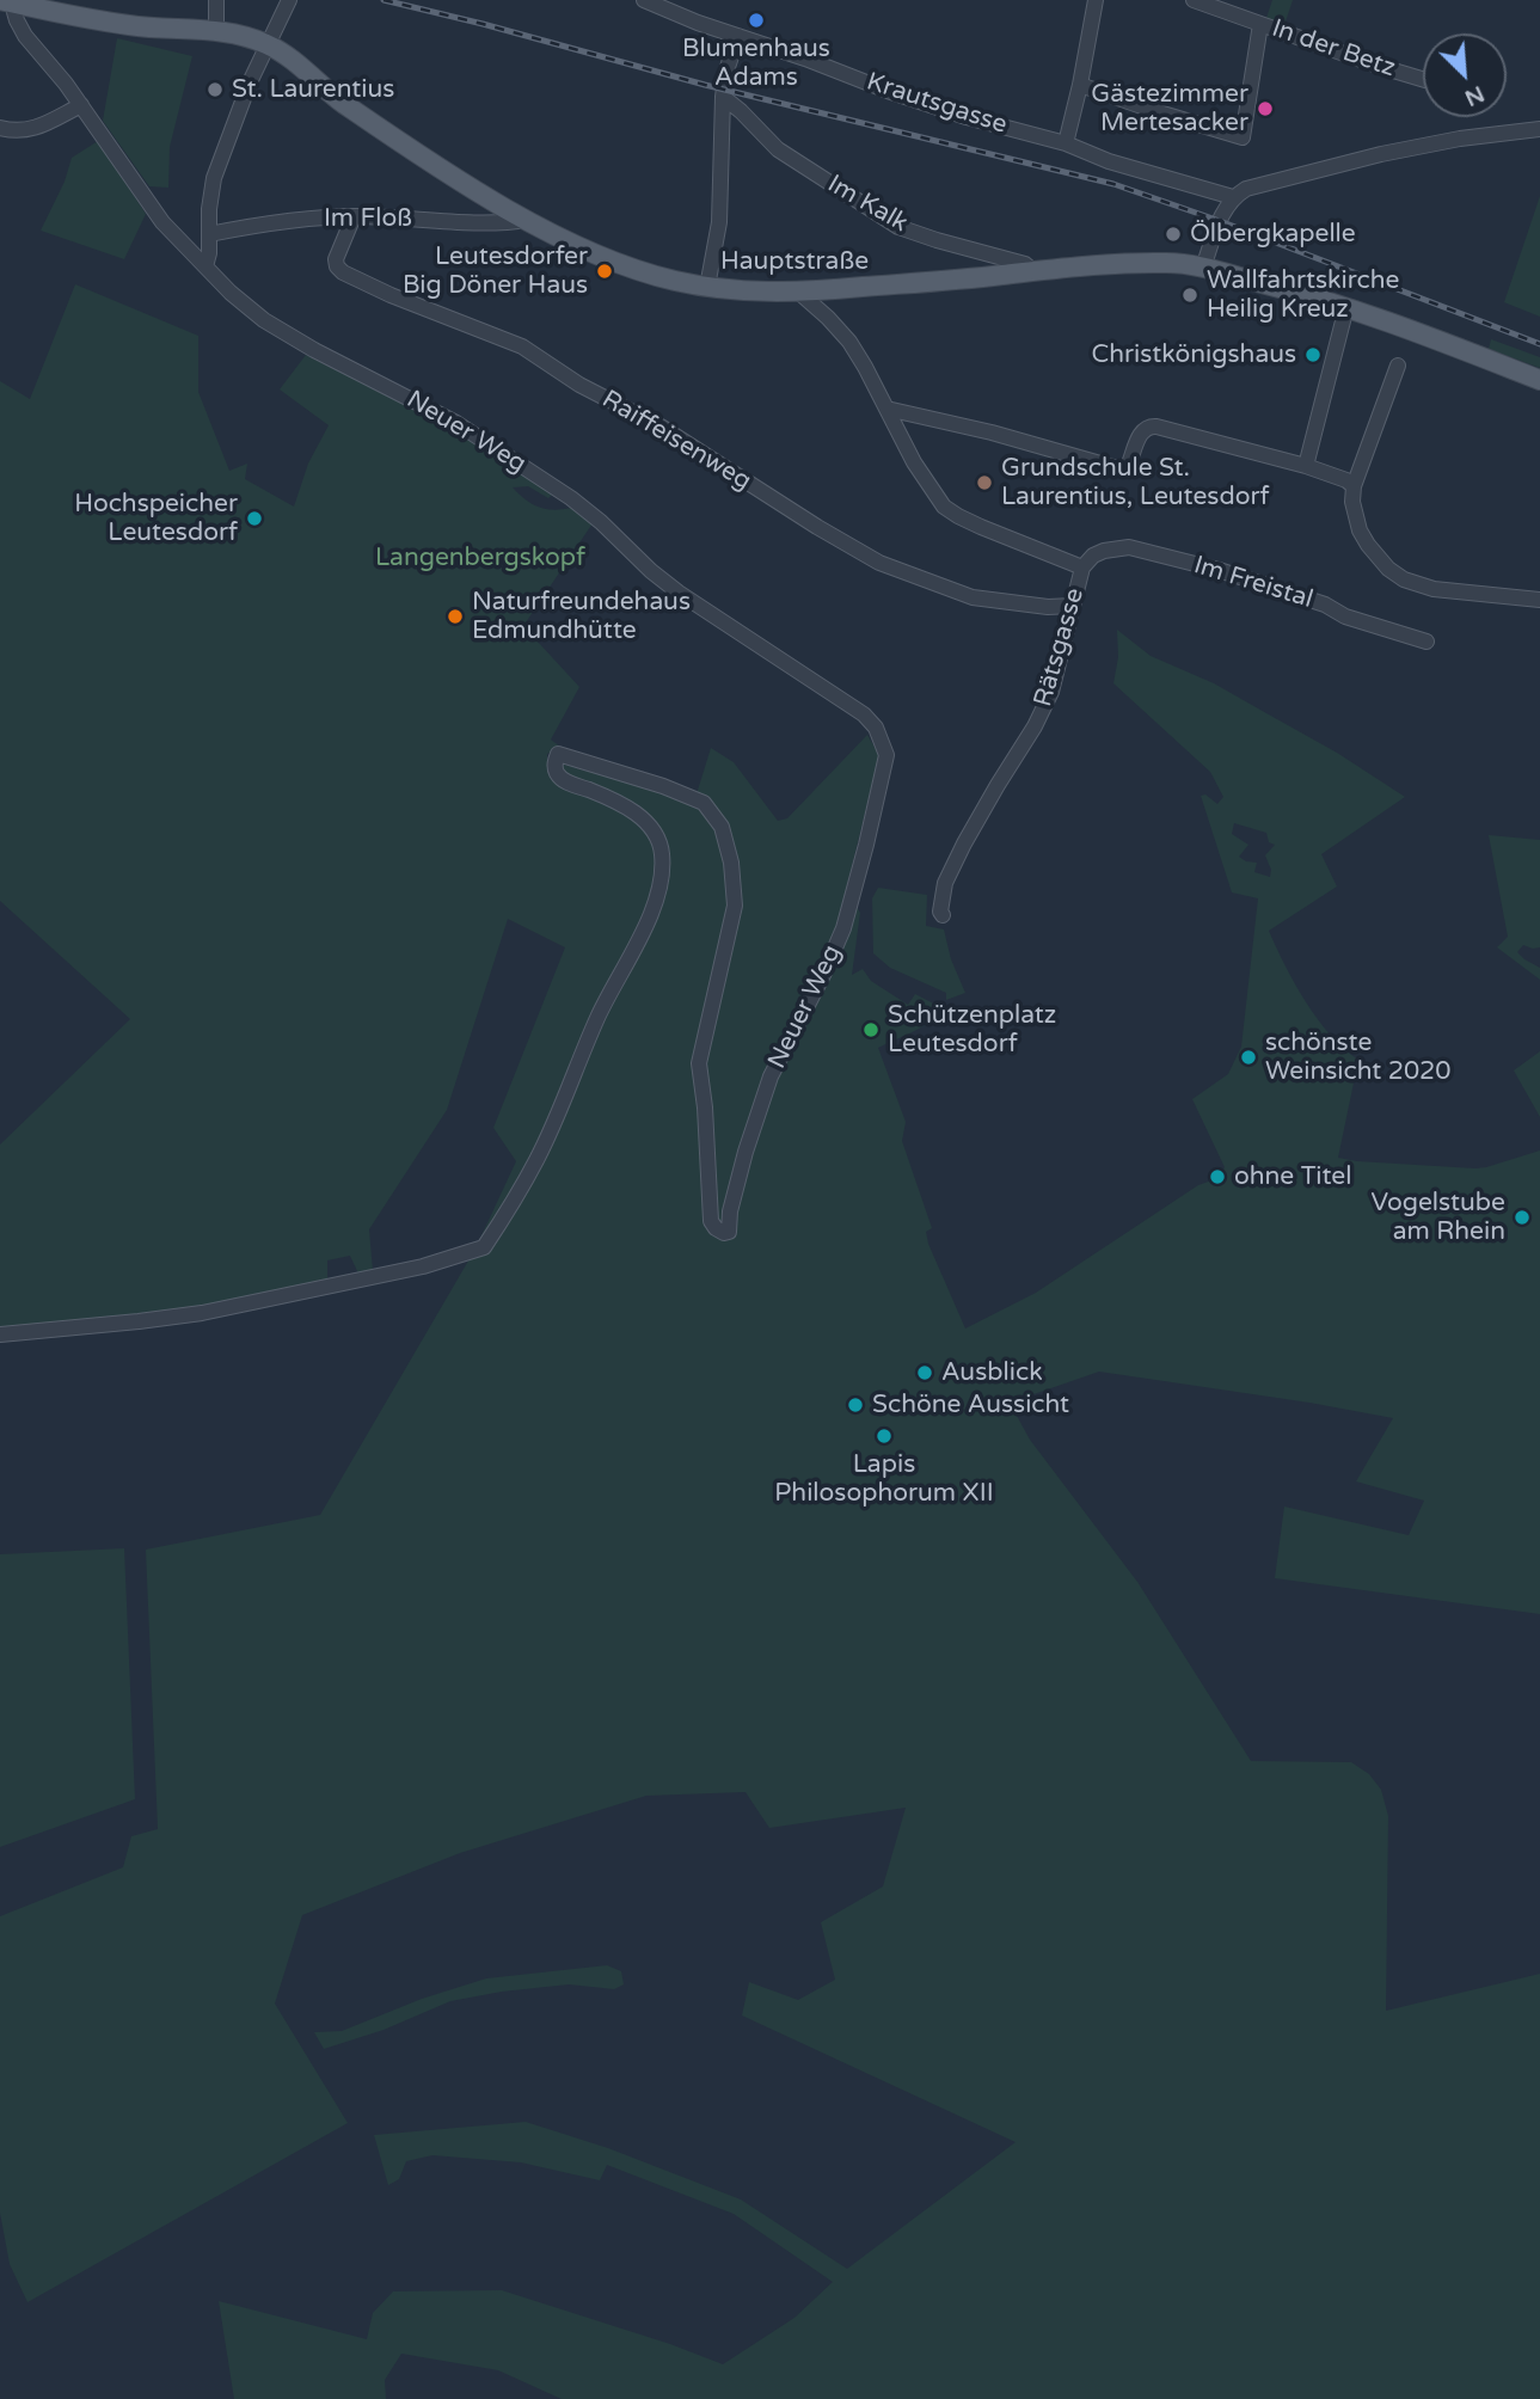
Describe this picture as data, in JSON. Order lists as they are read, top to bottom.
{
  "streets": {
    "main road": ["Hauptstraße"],
    "street": [
      "In der Betz",
      "Krautsgasse",
      "Im Kalk",
      "Im Floß",
      "Neuer Weg",
      "Raiffeisenweg",
      "Im Freistal",
      "Rätsgasse"
    ]
  },
  "crossings": [
    ["Im Kalk", "Hauptstraße"],
    ["Im Floß", "Hauptstraße"],
    ["Im Floß", "Raiffeisenweg"],
    ["Hauptstraße", "Neuer Weg"],
    ["Hauptstraße", "Rätsgasse"],
    ["Raiffeisenweg", "Rätsgasse"],
    ["Im Freistal", "Rätsgasse"]
  ],
  "parks": ["Langenbergskopf"],
  "places": [
    "Blumenhaus Adams",
    "St. Laurentius",
    "Gästezimmer Mertesacker",
    "Ölbergkapelle",
    "Leutesdorfer Big Döner Haus",
    "Wallfahrtskirche Heilig Kreuz",
    "Christkönigshaus",
    "Grundschule St. Laurentius, Leutesdorf",
    "Hochspeicher Leutesdorf",
    "Naturfreundehaus Edmundhütte",
    "Schützenplatz Leutesdorf",
    "schönste Weinsicht 2020",
    "ohne Titel",
    "Vogelstube am Rhein",
    "Ausblick",
    "Schöne Aussicht",
    "Lapis Philosophorum XII"
  ],
  "north": "bottom right"
}
